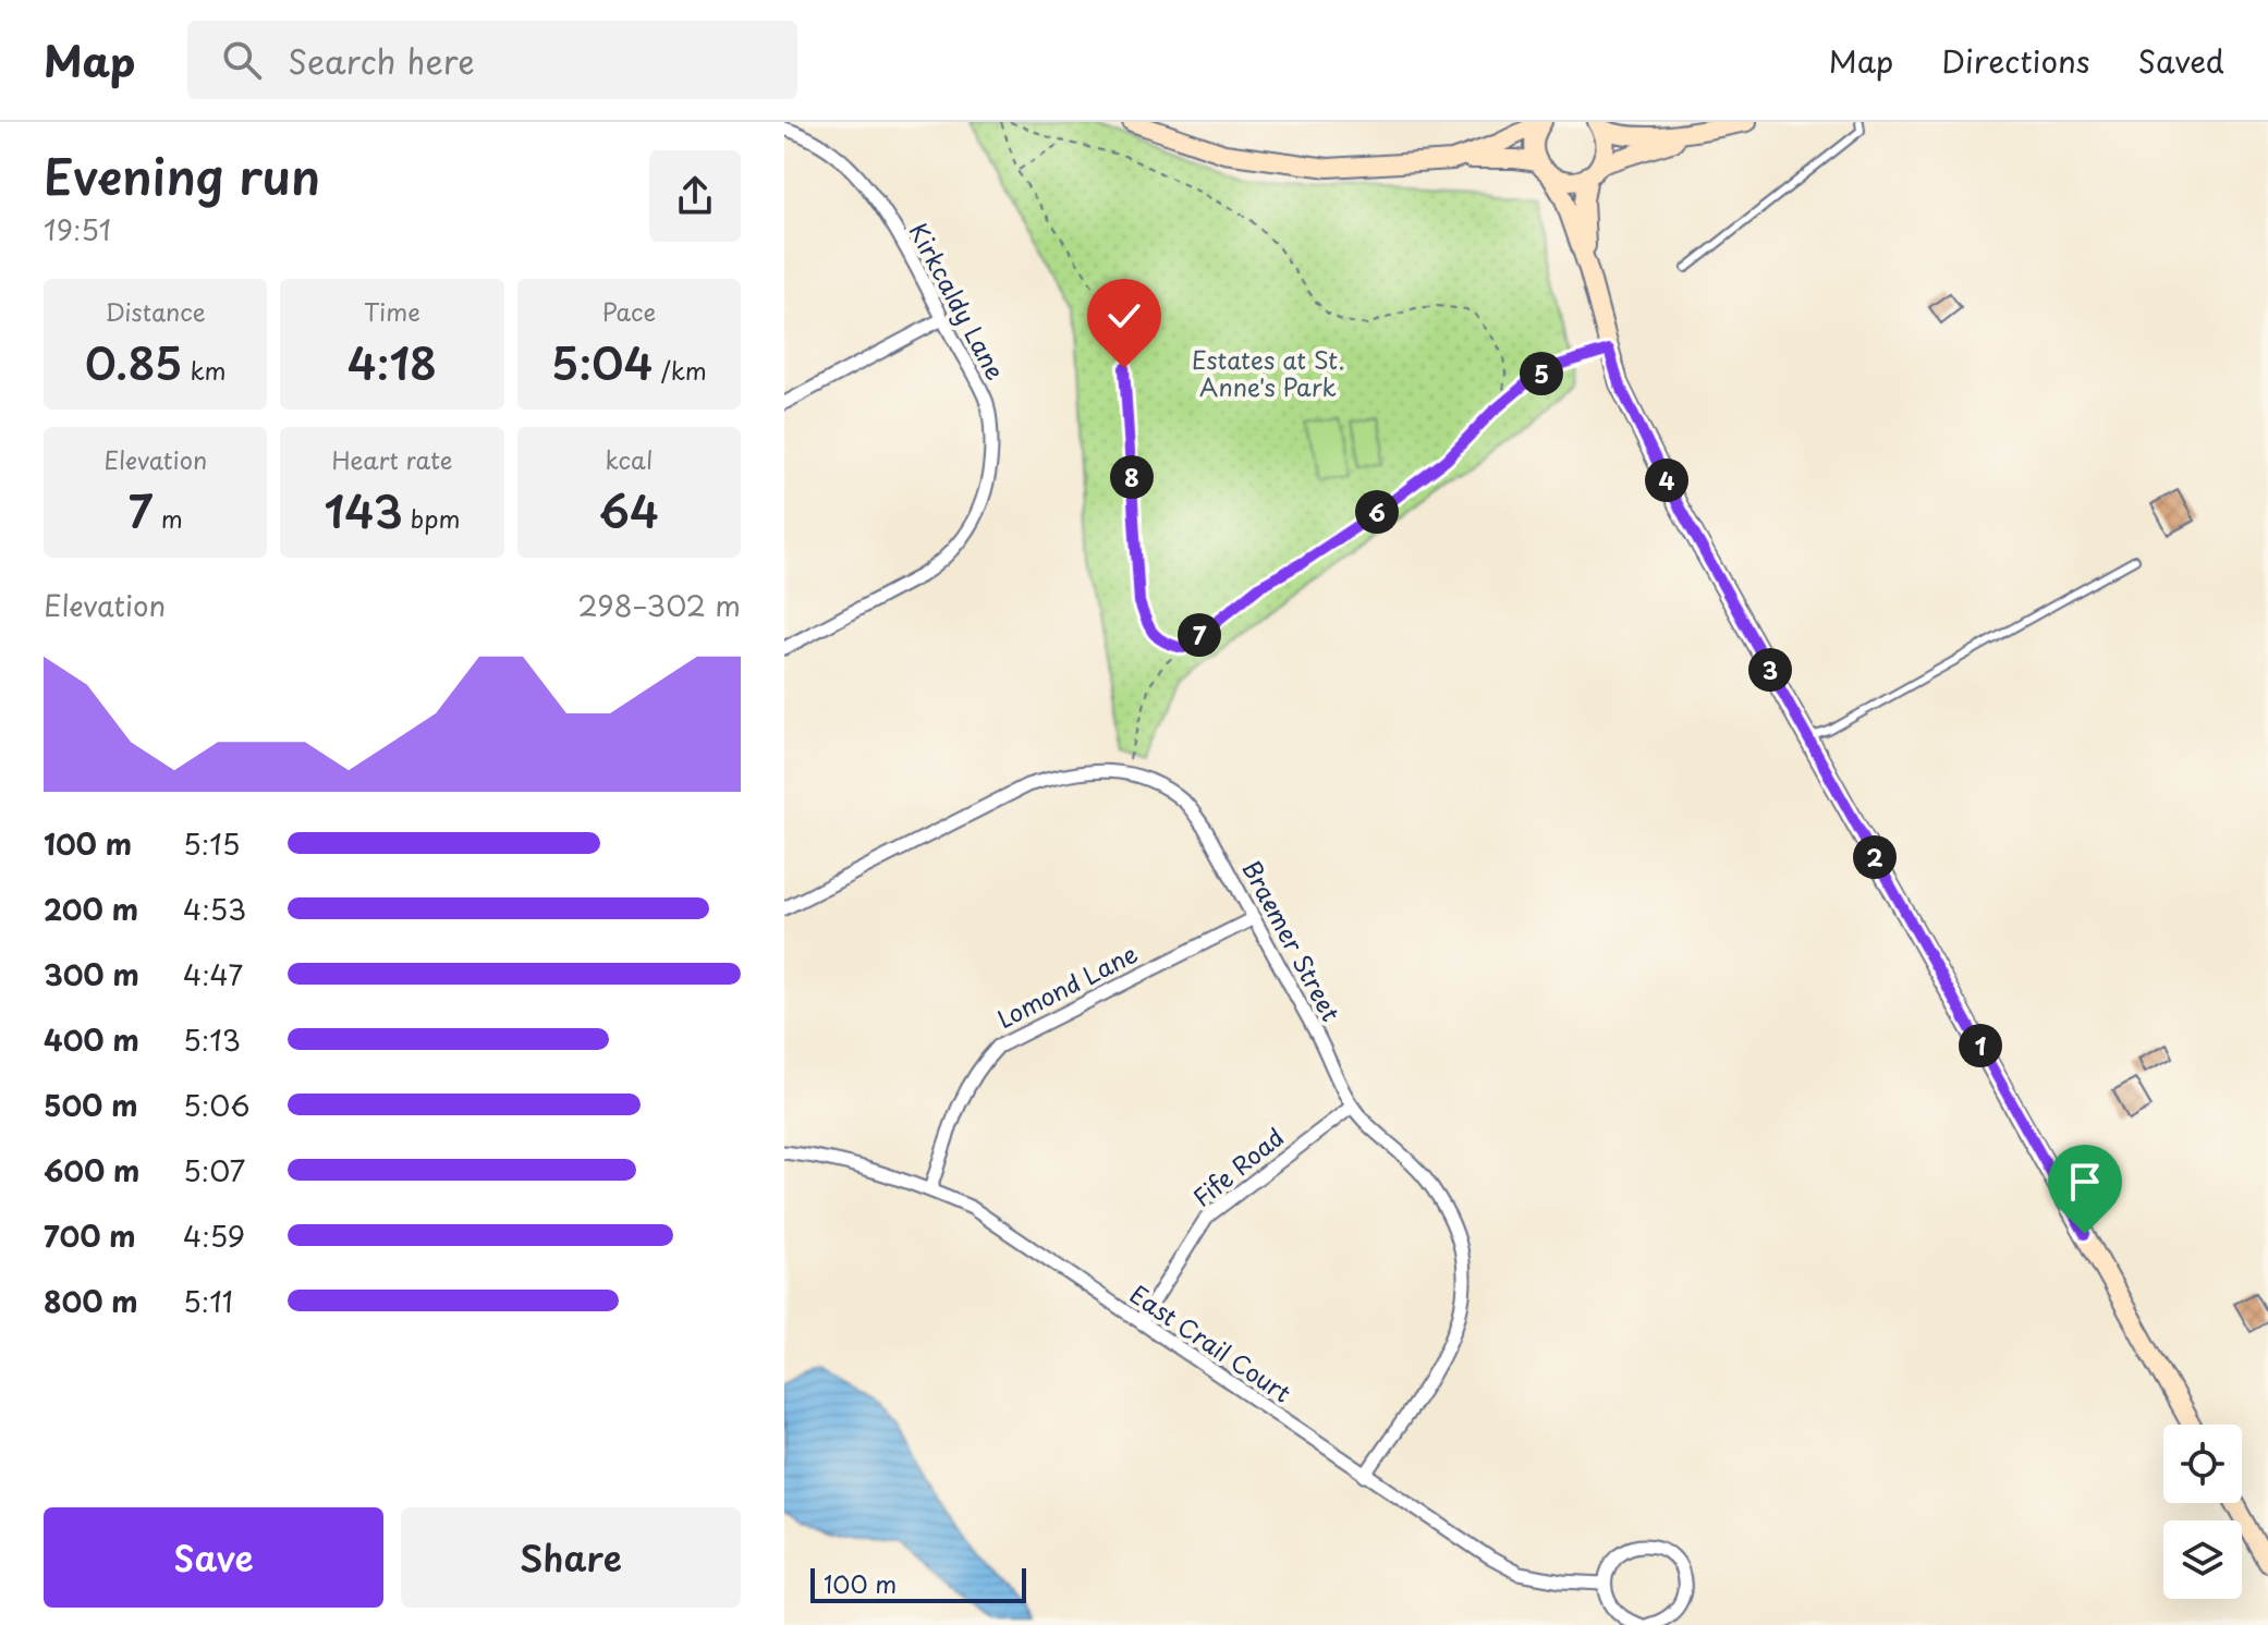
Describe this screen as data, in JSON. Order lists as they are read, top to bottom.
{
  "streets": {
    "street": [
      "Kirkcaldy Lane",
      "Braemer Street",
      "Lomond Lane",
      "Fife Road",
      "East Crail Court"
    ]
  },
  "crossings": [
    ["Braemer Street", "Lomond Lane"],
    ["Braemer Street", "Fife Road"],
    ["Braemer Street", "East Crail Court"],
    ["Lomond Lane", "East Crail Court"],
    ["Fife Road", "East Crail Court"]
  ],
  "parks": ["Estates at St. Anne's Park"],
  "scale_bar": "100 m",
  "page": {
    "header": "Map",
    "search": "Search here",
    "nav": ["Map", "Directions", "Saved"],
    "heading": ["Evening run", "19:51"],
    "stats": [
      ["Distance", "0.85 km"],
      ["Time", "4:18"],
      ["Pace", "5:04 /km"],
      ["Elevation", "7 m"],
      ["Heart rate", "143 bpm"],
      ["kcal", "64"]
    ],
    "pins": [
      "5",
      "8",
      "4",
      "6",
      "7",
      "3",
      "2",
      "1"
    ],
    "chart": ["Elevation", "298–302 m"],
    "list": [
      {
        "name": "100 m",
        "note": "5:15"
      },
      {
        "name": "200 m",
        "note": "4:53"
      },
      {
        "name": "300 m",
        "note": "4:47"
      },
      {
        "name": "400 m",
        "note": "5:13"
      },
      {
        "name": "500 m",
        "note": "5:06"
      },
      {
        "name": "600 m",
        "note": "5:07"
      },
      {
        "name": "700 m",
        "note": "4:59"
      },
      {
        "name": "800 m",
        "note": "5:11"
      }
    ],
    "buttons": ["Save", "Share"],
    "scale": "100 m"
  }
}
